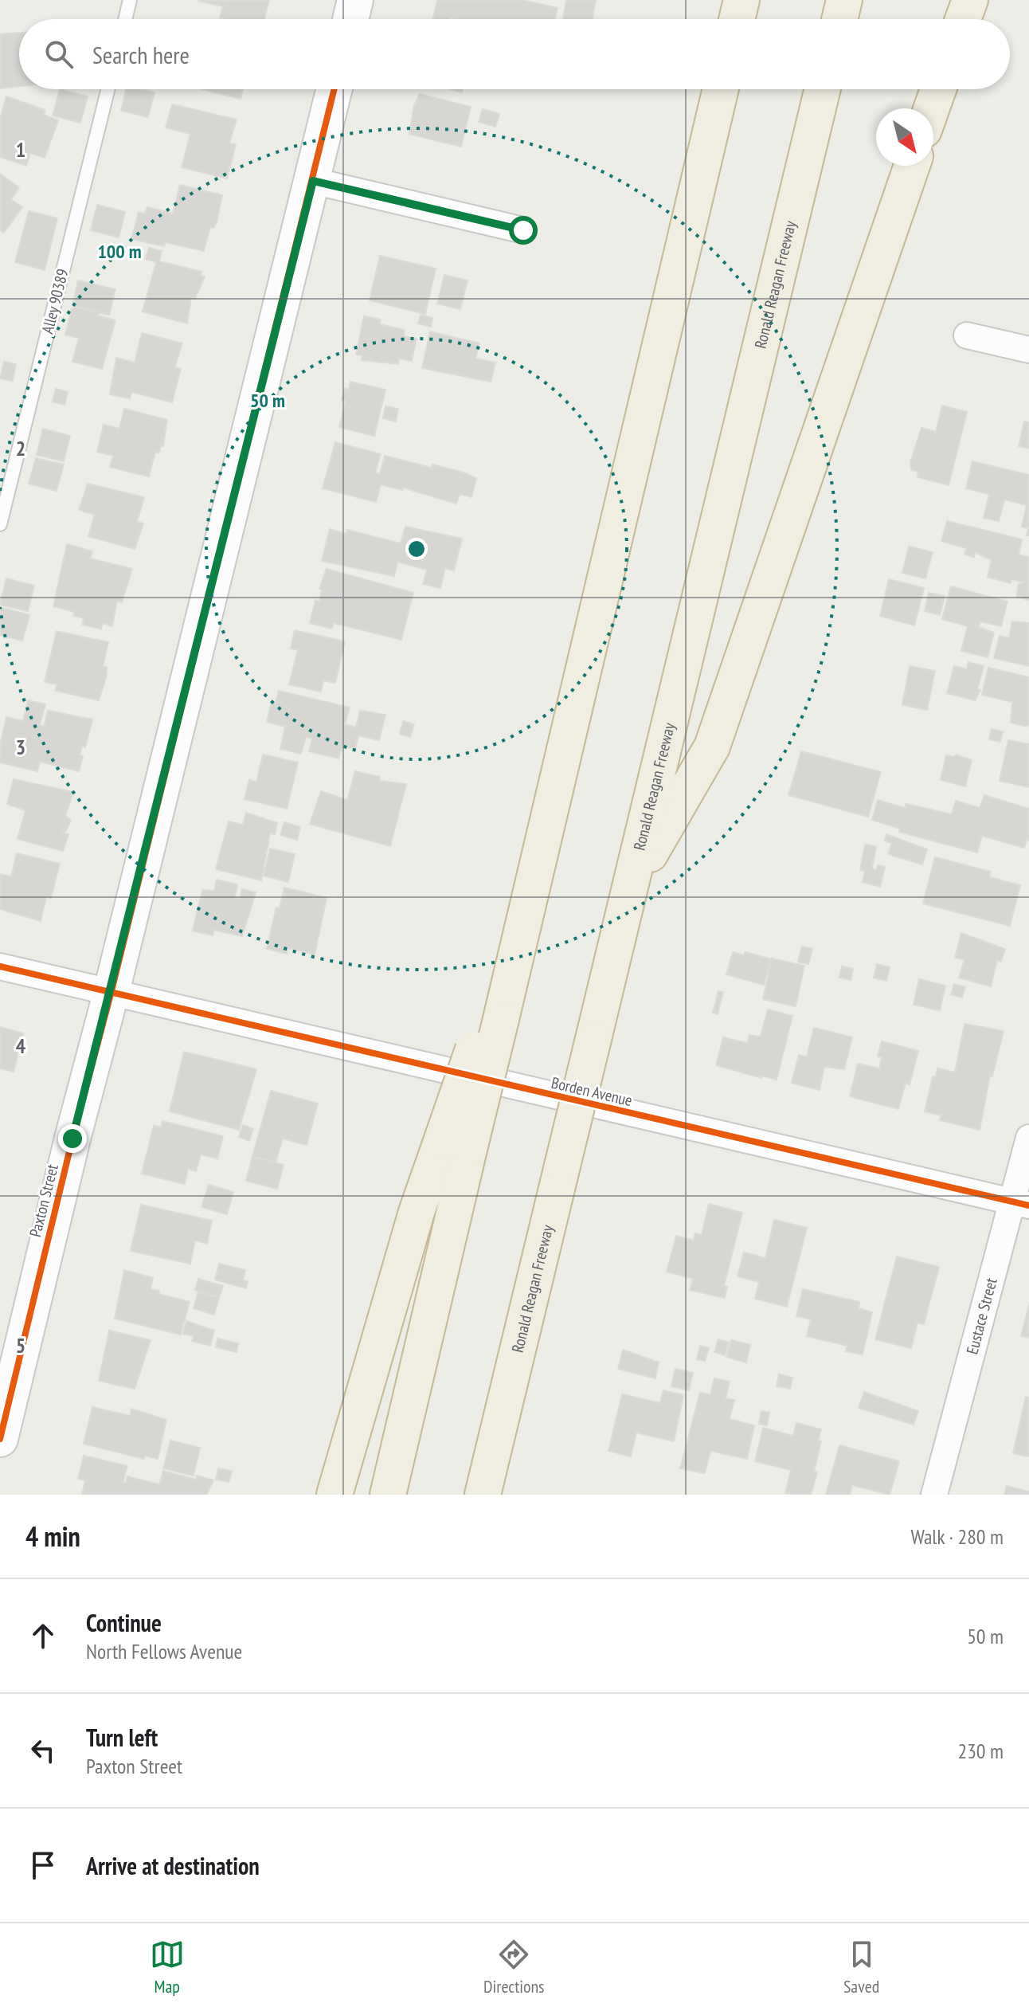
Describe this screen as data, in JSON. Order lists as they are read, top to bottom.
{
  "streets": {
    "highway": ["Ronald Reagan Freeway"],
    "street": ["Borden Avenue", "Paxton Street", "Eustace Street"],
    "lane": ["Alley 90389"]
  },
  "crossings": [
    ["Borden Avenue", "Paxton Street"],
    ["Borden Avenue", "Eustace Street"]
  ],
  "north": "bottom right",
  "page": {
    "search": "Search here",
    "heading": ["4 min", "Walk · 280 m"],
    "list": [
      ["Continue", "North Fellows Avenue", "50 m"],
      ["Turn left", "Paxton Street", "230 m"],
      "Arrive at destination"
    ],
    "nav": ["Map", "Directions", "Saved"]
  },
  "grid": {
    "rows": [
      "1",
      "2",
      "3",
      "4",
      "5"
    ]
  },
  "rings": ["100 m", "50 m"]
}
